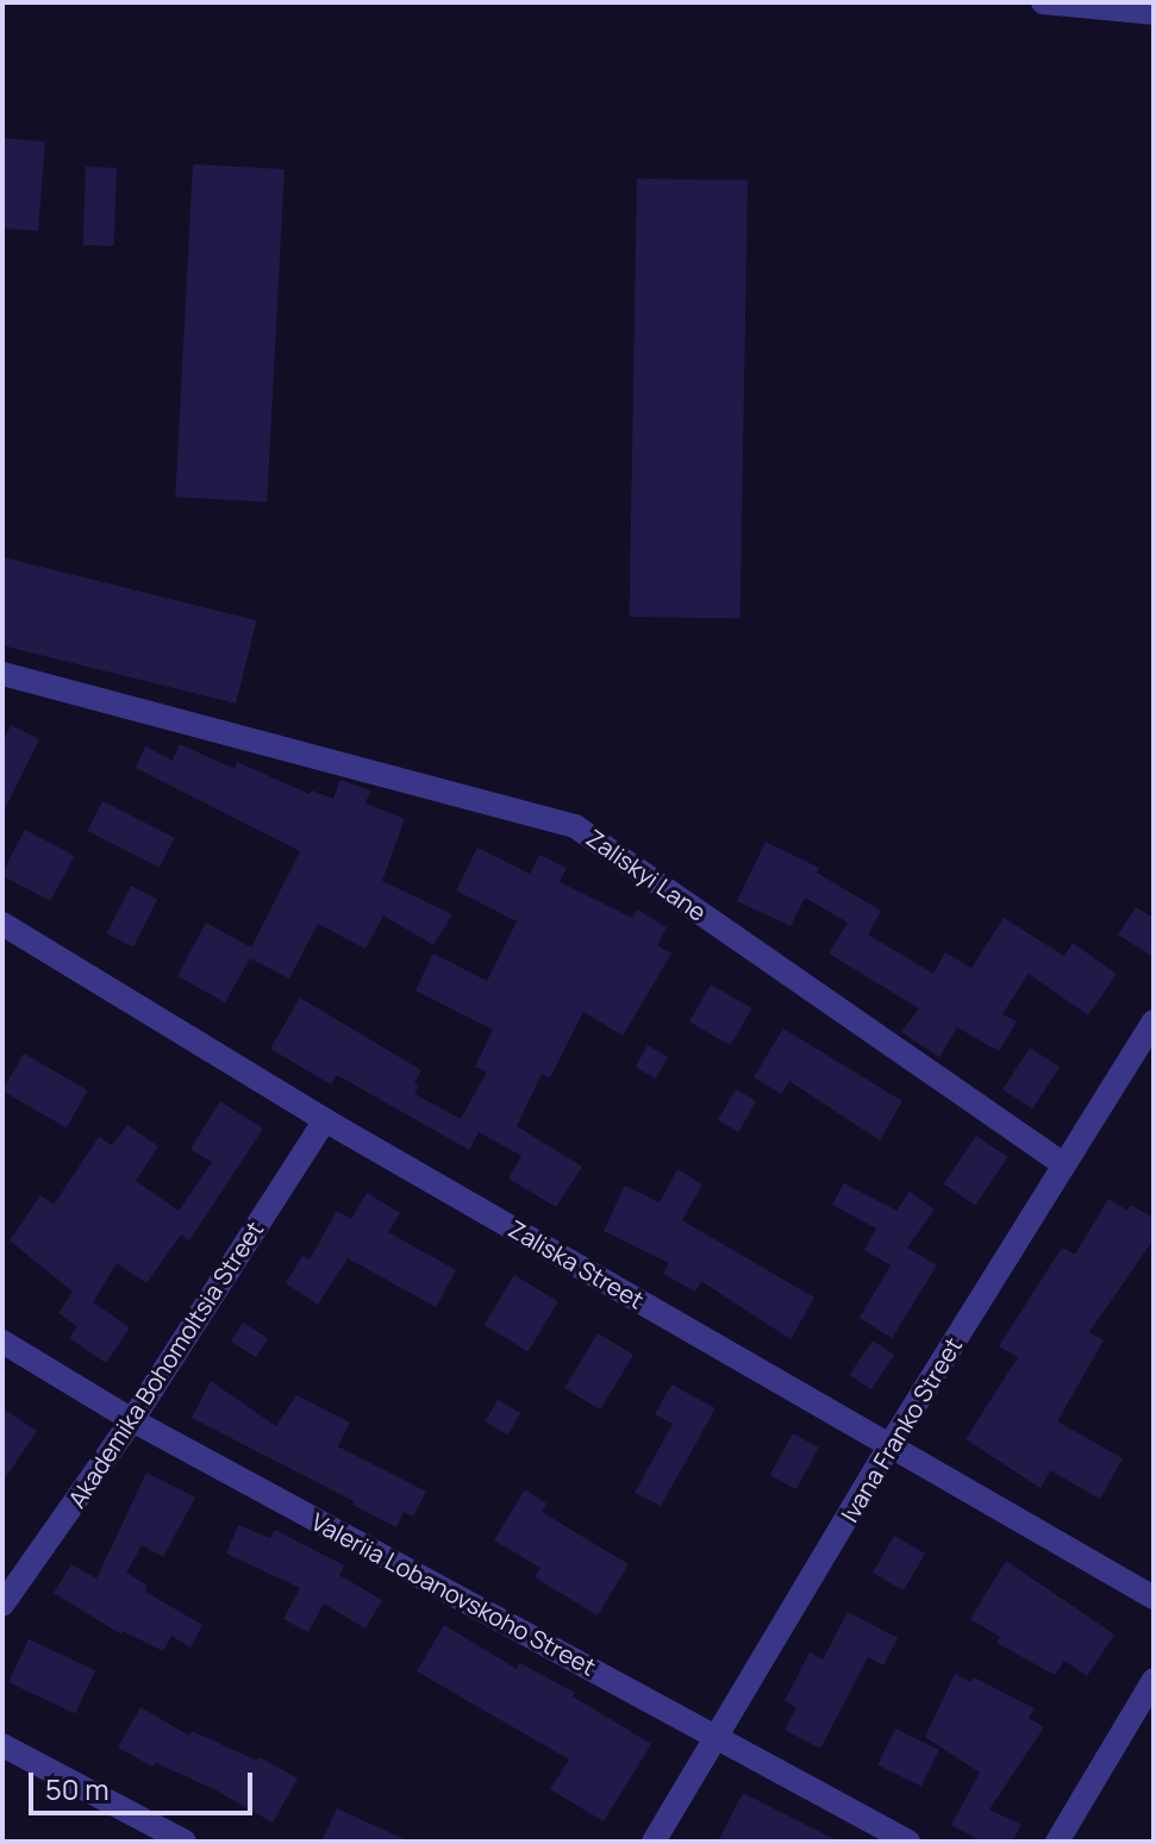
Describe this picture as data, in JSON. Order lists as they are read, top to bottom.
{
  "streets": {
    "street": [
      "Zaliskyi Lane",
      "Zaliska Street",
      "Akademika Bohomoltsia Street",
      "Ivana Franko Street",
      "Valeriia Lobanovskoho Street"
    ]
  },
  "crossings": [
    ["Zaliskyi Lane", "Ivana Franko Street"],
    ["Zaliska Street", "Akademika Bohomoltsia Street"],
    ["Zaliska Street", "Ivana Franko Street"],
    ["Akademika Bohomoltsia Street", "Valeriia Lobanovskoho Street"],
    ["Ivana Franko Street", "Valeriia Lobanovskoho Street"]
  ],
  "scale_bar": "50 m"
}
